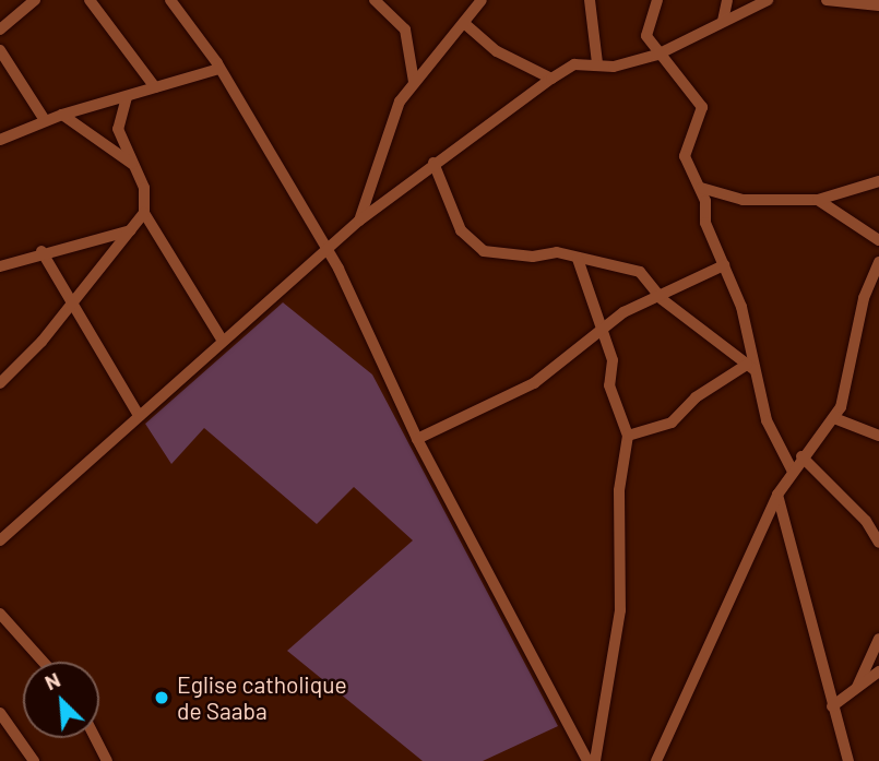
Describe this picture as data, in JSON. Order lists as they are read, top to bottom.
{
  "places": ["Eglise catholique de Saaba"],
  "north": "top left"
}
